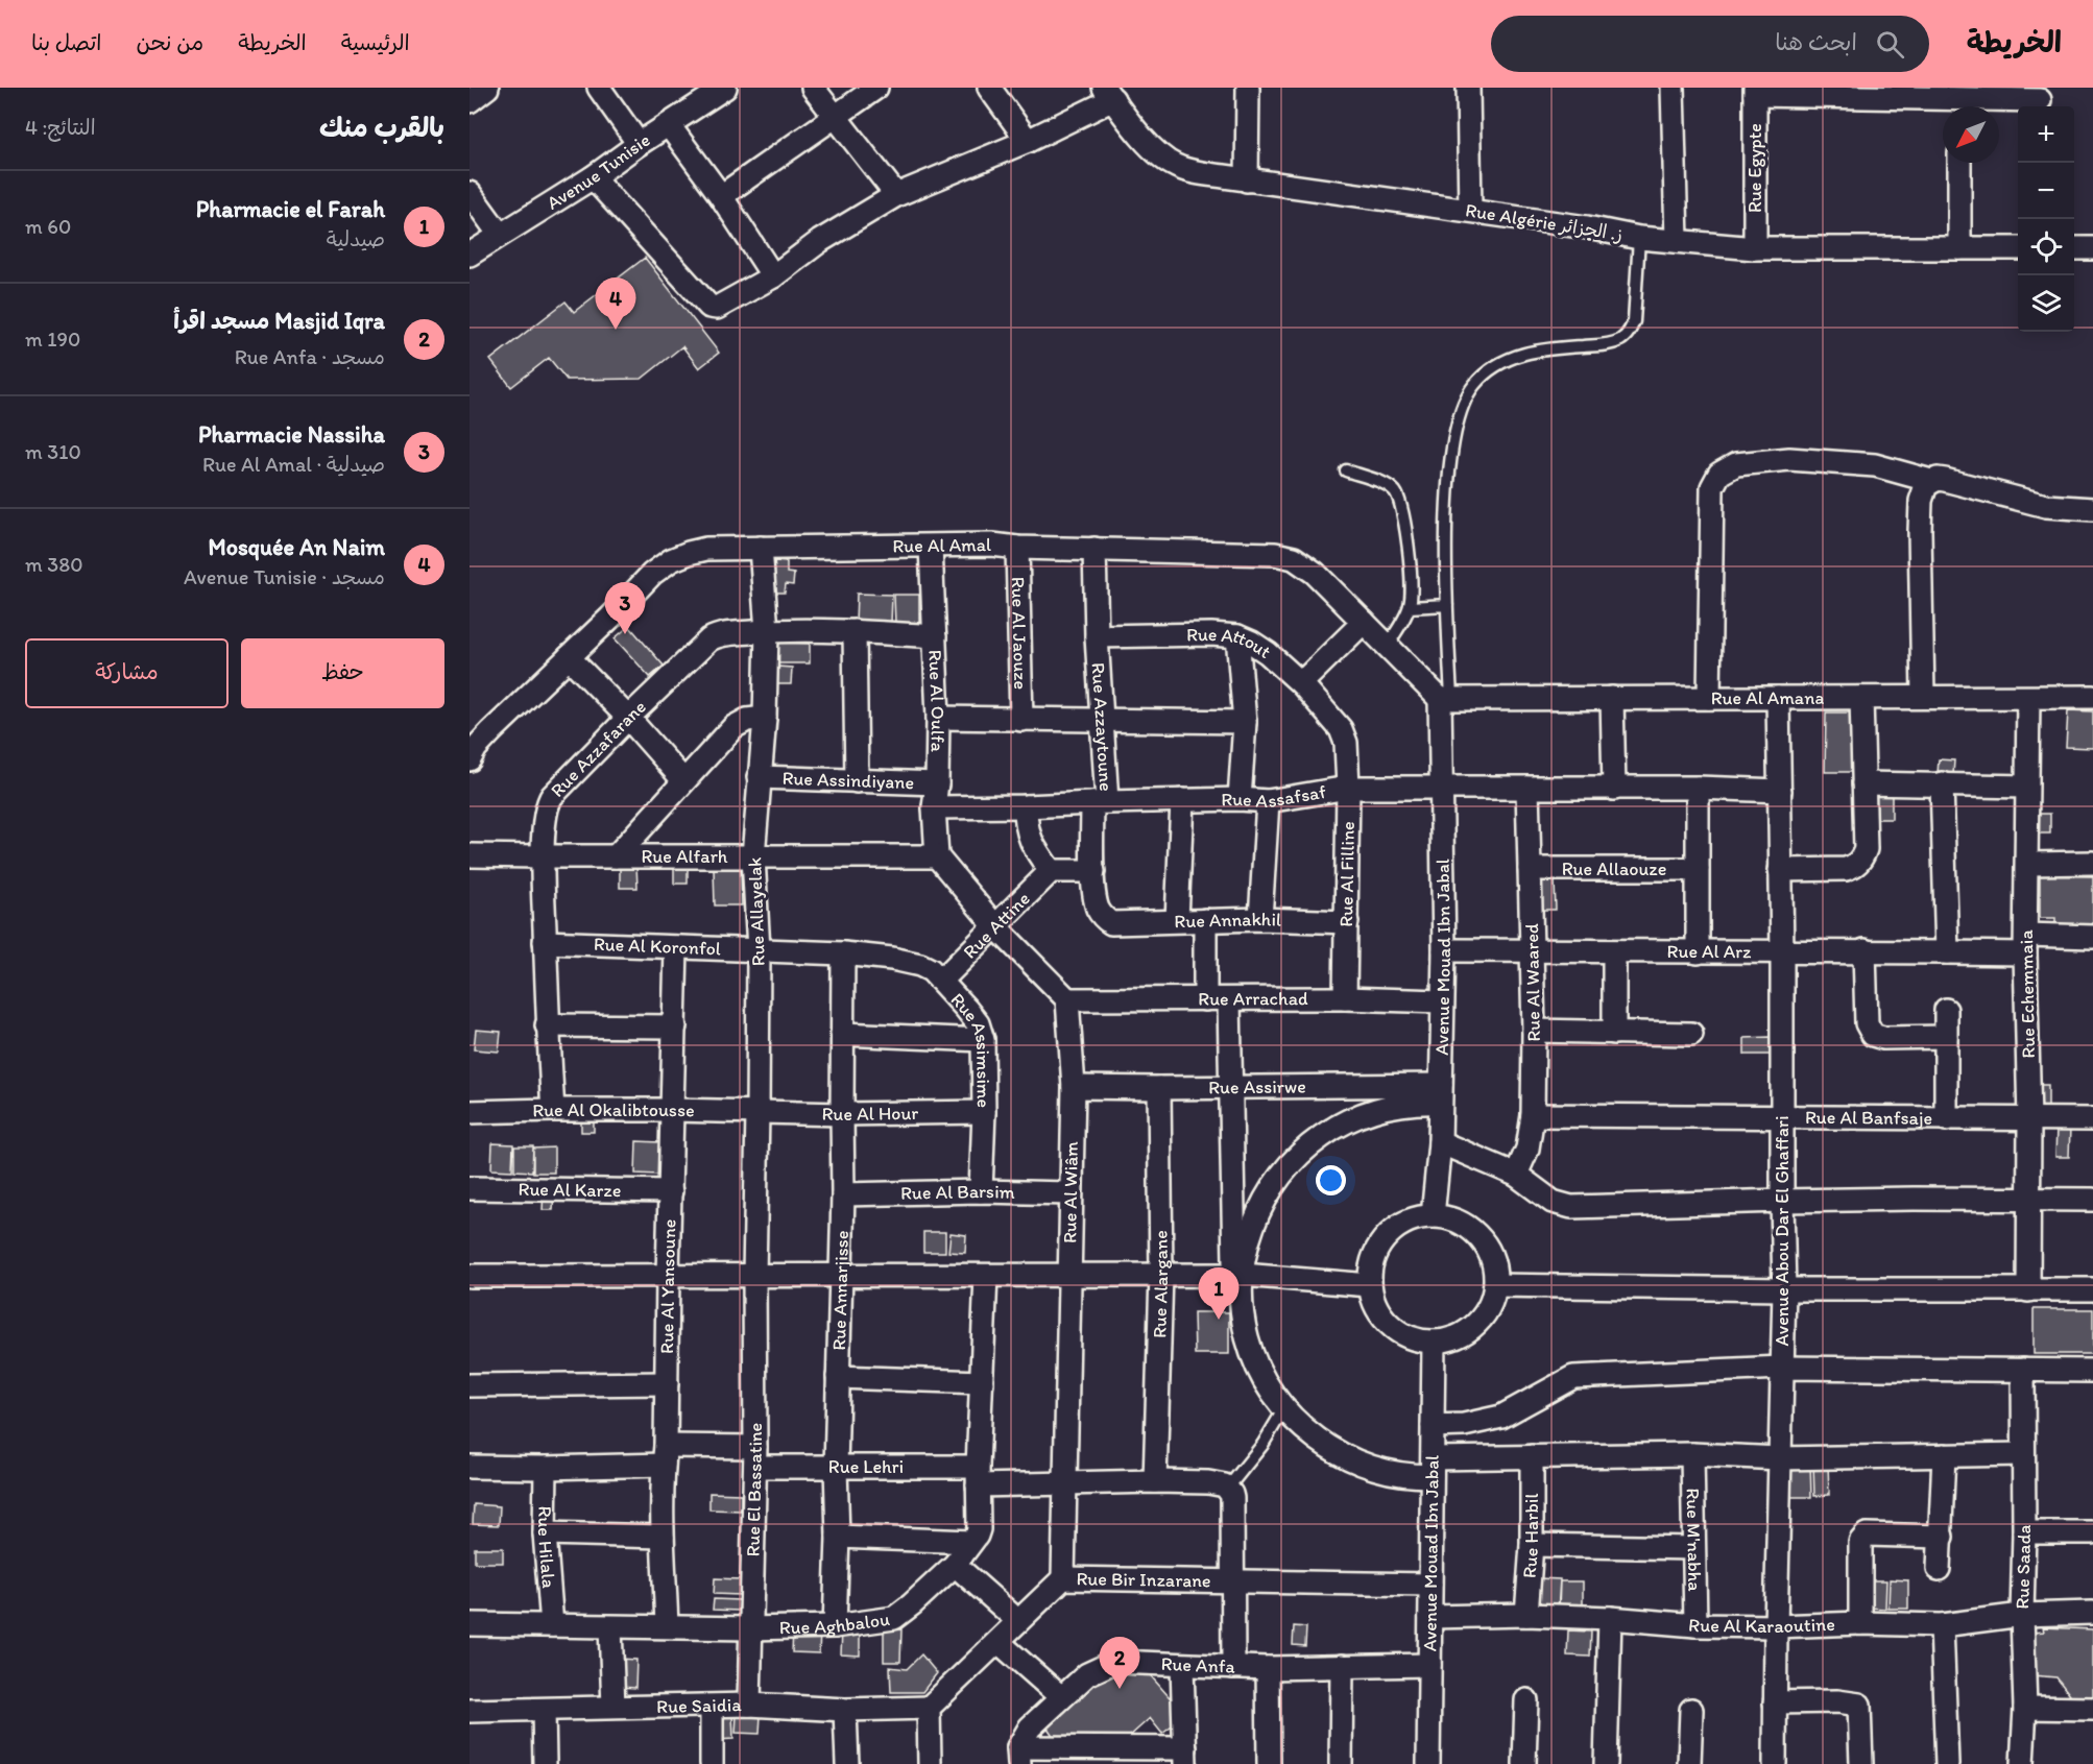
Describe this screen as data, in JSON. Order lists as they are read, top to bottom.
{
  "streets": {
    "street": [
      "Rue Egypte",
      "Avenue Tunisie",
      "Rue Algérie ز. الجزائر",
      "Rue Al Amal",
      "Rue Al Jaouze",
      "Rue Attout",
      "Rue Al Amana",
      "Rue Al Oulfa",
      "Rue Azzaytoune",
      "Rue Azzafarane",
      "Rue Assindiyane",
      "Rue Assafsaf",
      "Rue Alfarh",
      "Rue Allaouze",
      "Rue Al Filline",
      "Rue Allayelak",
      "Rue Annakhil",
      "Rue Attine",
      "Rue Al Koronfol",
      "Rue Al Arz",
      "Avenue Mouad Ibn Jabal",
      "Rue Al Waared",
      "Rue Echemmaia",
      "Rue Arrachad",
      "Rue Assimsime",
      "Rue Assirwe",
      "Rue Al Okalibtousse",
      "Rue Al Hour",
      "Rue Al Banfsaje",
      "Rue Al Karze",
      "Rue Al Barsim",
      "Rue Al Wiâm",
      "Avenue Abou Dar El Ghaffari",
      "Rue Alargane",
      "Rue Al Yansoune",
      "Rue Annarjisse",
      "Rue Lehri",
      "Rue El Bassatine",
      "Rue Harbil",
      "Rue M'nabha",
      "Rue Hilala",
      "Rue Saada",
      "Rue Bir Inzarane",
      "Rue Aghbalou",
      "Rue Al Karaoutine",
      "Rue Anfa",
      "Rue Saidia"
    ]
  },
  "crossings": [
    ["Rue Egypte", "Rue Algérie ز. الجزائر"],
    ["Rue Al Amal", "Rue Al Jaouze"],
    ["Rue Al Amal", "Rue Al Amana"],
    ["Rue Al Amal", "Rue Al Oulfa"],
    ["Rue Al Amal", "Rue Azzaytoune"],
    ["Rue Al Amal", "Rue Allayelak"],
    ["Rue Al Amal", "Avenue Mouad Ibn Jabal"],
    ["Rue Attout", "Rue Azzaytoune"],
    ["Rue Attout", "Rue Al Filline"],
    ["Rue Al Amana", "Avenue Mouad Ibn Jabal"],
    ["Rue Al Amana", "Rue Echemmaia"],
    ["Rue Al Amana", "Avenue Abou Dar El Ghaffari"],
    ["Rue Al Oulfa", "Rue Azzafarane"],
    ["Rue Al Oulfa", "Rue Assindiyane"],
    ["Rue Al Oulfa", "Rue Assafsaf"],
    ["Rue Al Oulfa", "Rue Alfarh"],
    ["Rue Azzaytoune", "Rue Assafsaf"],
    ["Rue Azzaytoune", "Rue Annakhil"],
    ["Rue Azzafarane", "Rue Alfarh"],
    ["Rue Azzafarane", "Rue Allayelak"],
    ["Rue Azzafarane", "Rue Al Koronfol"],
    ["Rue Azzafarane", "Rue Al Okalibtousse"],
    ["Rue Assindiyane", "Rue Allayelak"],
    ["Rue Assafsaf", "Rue Al Filline"],
    ["Rue Assafsaf", "Avenue Mouad Ibn Jabal"],
    ["Rue Alfarh", "Rue Allayelak"],
    ["Rue Allaouze", "Rue Al Waared"],
    ["Rue Al Filline", "Rue Annakhil"],
    ["Rue Al Filline", "Rue Arrachad"],
    ["Rue Allayelak", "Rue Al Koronfol"],
    ["Rue Allayelak", "Rue Al Okalibtousse"],
    ["Rue Allayelak", "Rue Al Hour"],
    ["Rue Allayelak", "Rue El Bassatine"],
    ["Rue Attine", "Rue Assimsime"],
    ["Rue Al Koronfol", "Rue Assimsime"],
    ["Rue Al Koronfol", "Rue Al Yansoune"],
    ["Rue Al Koronfol", "Rue Annarjisse"],
    ["Rue Al Arz", "Avenue Mouad Ibn Jabal"],
    ["Rue Al Arz", "Rue Al Waared"],
    ["Rue Al Arz", "Rue Echemmaia"],
    ["Rue Al Arz", "Avenue Abou Dar El Ghaffari"],
    ["Avenue Mouad Ibn Jabal", "Rue Arrachad"],
    ["Avenue Mouad Ibn Jabal", "Rue Assirwe"],
    ["Avenue Mouad Ibn Jabal", "Rue Bir Inzarane"],
    ["Avenue Mouad Ibn Jabal", "Rue Al Karaoutine"],
    ["Avenue Mouad Ibn Jabal", "Rue Anfa"],
    ["Rue Al Waared", "Rue Al Banfsaje"],
    ["Rue Echemmaia", "Rue Al Banfsaje"],
    ["Rue Arrachad", "Rue Al Wiâm"],
    ["Rue Assimsime", "Rue Al Hour"],
    ["Rue Assimsime", "Rue Al Barsim"],
    ["Rue Assirwe", "Rue Al Wiâm"],
    ["Rue Assirwe", "Rue Alargane"],
    ["Rue Al Okalibtousse", "Rue Al Hour"],
    ["Rue Al Okalibtousse", "Rue Al Yansoune"],
    ["Rue Al Hour", "Rue Annarjisse"],
    ["Rue Al Banfsaje", "Avenue Abou Dar El Ghaffari"],
    ["Rue Al Karze", "Rue Al Yansoune"],
    ["Rue Al Barsim", "Rue Al Wiâm"],
    ["Rue Al Barsim", "Rue Annarjisse"],
    ["Rue Al Wiâm", "Rue Lehri"],
    ["Rue Al Wiâm", "Rue Bir Inzarane"],
    ["Avenue Abou Dar El Ghaffari", "Rue Al Karaoutine"],
    ["Rue Alargane", "Rue Lehri"],
    ["Rue Al Yansoune", "Rue Lehri"],
    ["Rue Al Yansoune", "Rue Aghbalou"],
    ["Rue Annarjisse", "Rue Lehri"],
    ["Rue Annarjisse", "Rue Aghbalou"],
    ["Rue Lehri", "Rue El Bassatine"],
    ["Rue Lehri", "Rue Hilala"],
    ["Rue Lehri", "Rue Aghbalou"],
    ["Rue El Bassatine", "Rue Aghbalou"],
    ["Rue El Bassatine", "Rue Saidia"],
    ["Rue Harbil", "Rue Al Karaoutine"],
    ["Rue M'nabha", "Rue Al Karaoutine"],
    ["Rue Hilala", "Rue Aghbalou"],
    ["Rue Saada", "Rue Al Karaoutine"],
    ["Rue Bir Inzarane", "Rue Saidia"]
  ],
  "north": "bottom left",
  "page": {
    "header": "الخريطة",
    "search": "ابحث هنا",
    "nav": [
      "الرئيسية",
      "الخريطة",
      "من نحن",
      "اتصل بنا"
    ],
    "heading": ["بالقرب منك", "النتائج: 4"],
    "map_buttons": ["+", "−"],
    "list": [
      {
        "mark": "1",
        "name": "Pharmacie el Farah",
        "note": "صيدلية",
        "value": "60 m"
      },
      {
        "mark": "2",
        "name": "Masjid Iqra مسجد اقرأ",
        "note": "مسجد · Rue Anfa",
        "value": "190 m"
      },
      {
        "mark": "3",
        "name": "Pharmacie Nassiha",
        "note": "صيدلية · Rue Al Amal",
        "value": "310 m"
      },
      {
        "mark": "4",
        "name": "Mosquée An Naim",
        "note": "مسجد · Avenue Tunisie",
        "value": "380 m"
      }
    ],
    "pins": [
      "4",
      "3",
      "1",
      "2"
    ],
    "buttons": ["حفظ", "مشاركة"]
  }
}
